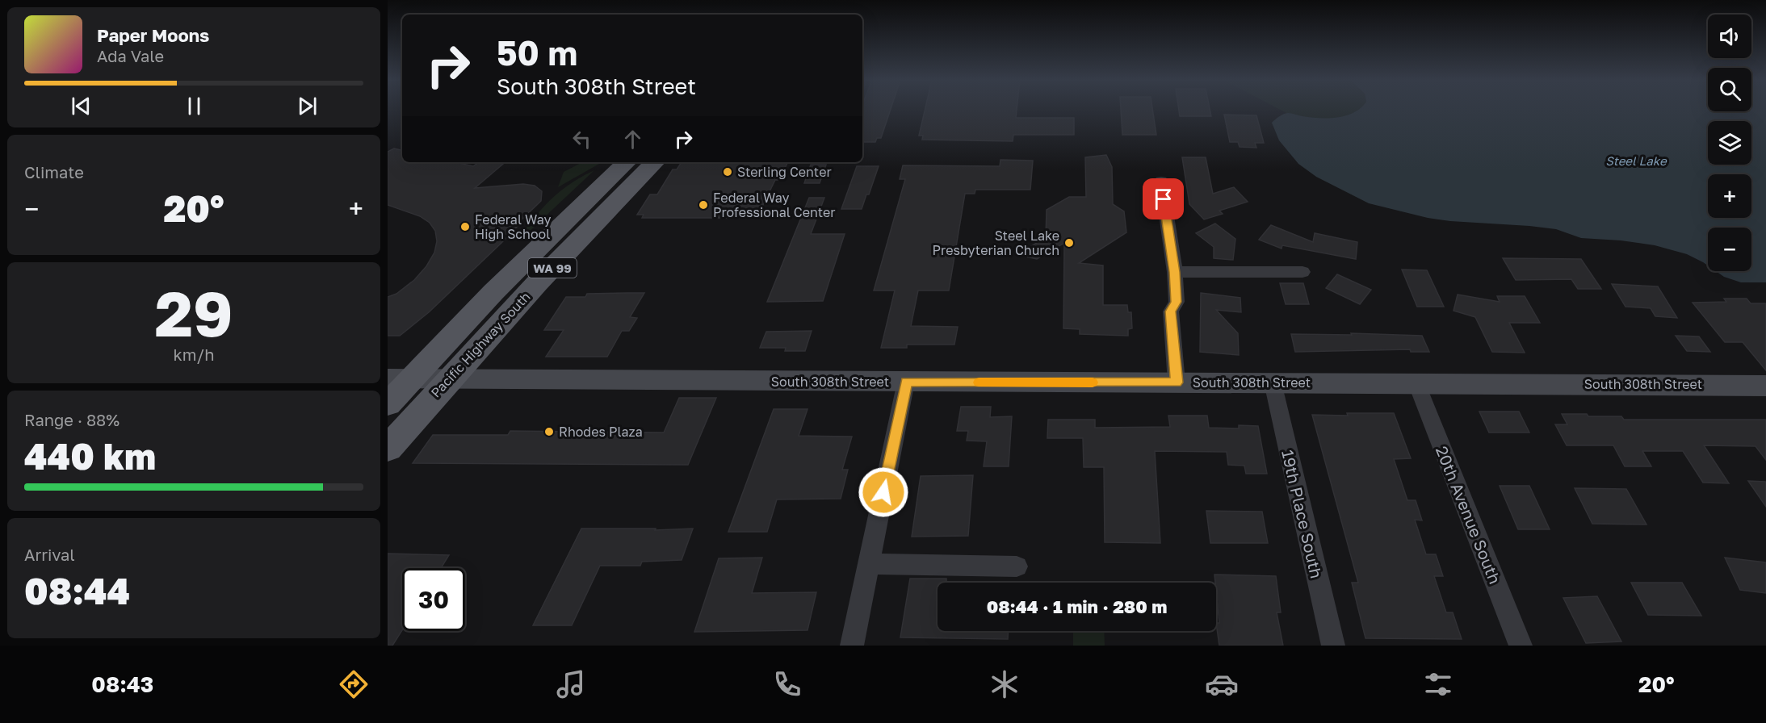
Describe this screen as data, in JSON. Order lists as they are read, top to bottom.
{
  "streets": {
    "main road": ["WA 99", "Pacific Highway South"],
    "street": ["South 308th Street", "19th Place South", "20th Avenue South"]
  },
  "crossings": [
    ["Pacific Highway South", "South 308th Street"],
    ["South 308th Street", "19th Place South"],
    ["South 308th Street", "20th Avenue South"]
  ],
  "water": ["Steel Lake"],
  "places": [
    "Sterling Center",
    "Federal Way Professional Center",
    "Federal Way High School",
    "Steel Lake Presbyterian Church",
    "Rhodes Plaza"
  ],
  "page": {
    "map_buttons": ["+", "−"],
    "turn": ["50 m", "South 308th Street"],
    "song": ["Paper Moons", "Ada Vale"],
    "tile": [
      "Climate",
      ["29", "km/h"],
      ["Range · 88%", "440 km"],
      ["Arrival", "08:44"]
    ],
    "heat": ["−", "20°", "+"],
    "limit": "30",
    "trip": "08:44 · 1 min · 280 m",
    "tabs": ["08:43", "20°"]
  }
}
